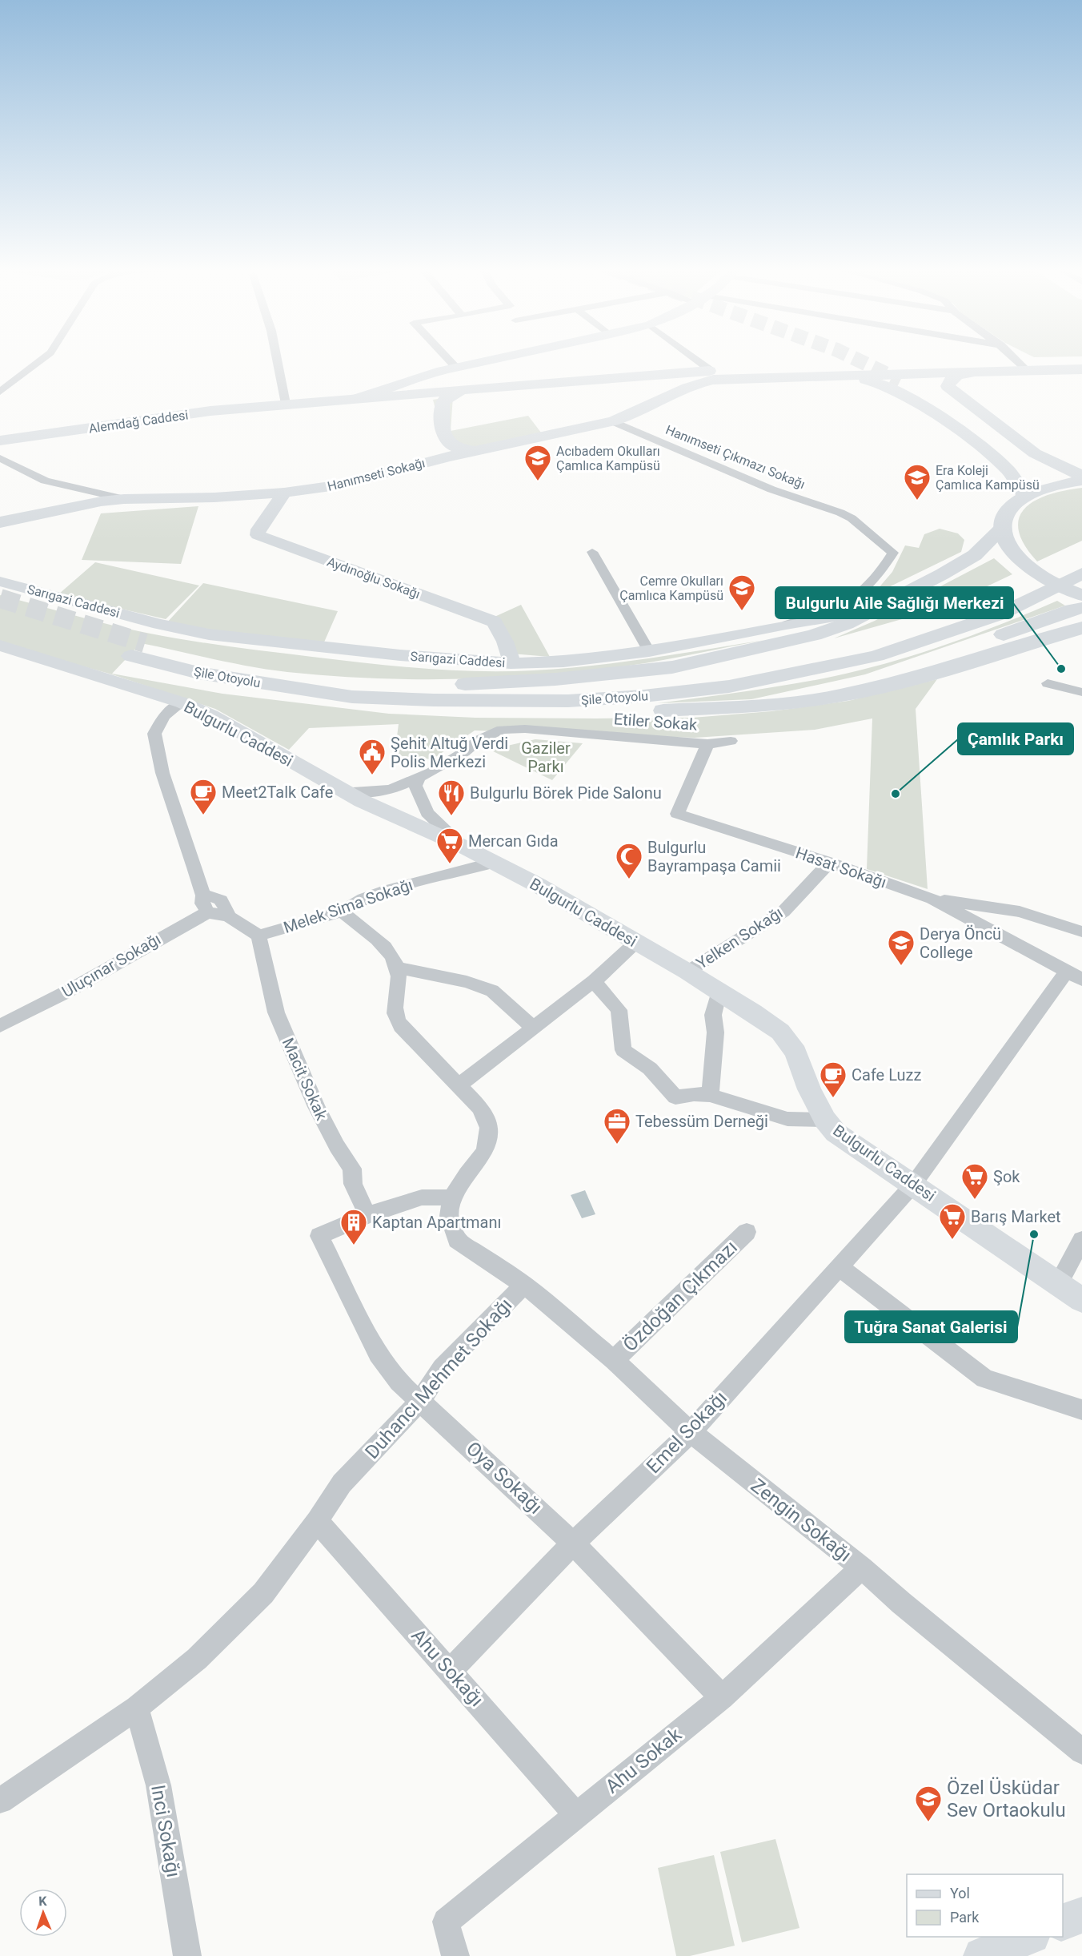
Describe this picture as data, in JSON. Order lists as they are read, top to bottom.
{
  "streets": {
    "highway": ["Şile Otoyolu"],
    "main road": [
      "Alemdağ Caddesi",
      "Hanımseti Sokağı",
      "Aydınoğlu Sokağı",
      "Sarıgazi Caddesi",
      "Bulgurlu Caddesi"
    ],
    "street": [
      "Hanımseti Çıkmazı Sokağı",
      "Etiler Sokak",
      "Hasat Sokağı",
      "Melek Sima Sokağı",
      "Yelken Sokağı",
      "Uluçınar Sokağı",
      "Macit Sokak",
      "Özdoğan Çıkmazı",
      "Duhancı Mehmet Sokağı",
      "Emel Sokağı",
      "Oya Sokağı",
      "Zengin Sokağı",
      "Ahu Sokağı",
      "Ahu Sokak",
      "Inci Sokağı"
    ]
  },
  "crossings": [
    ["Hanımseti Çıkmazı Sokağı", "Hanımseti Sokağı"],
    ["Hanımseti Çıkmazı Sokağı", "Sarıgazi Caddesi"],
    ["Hanımseti Sokağı", "Aydınoğlu Sokağı"],
    ["Aydınoğlu Sokağı", "Sarıgazi Caddesi"],
    ["Etiler Sokak", "Bulgurlu Caddesi"],
    ["Etiler Sokak", "Hasat Sokağı"],
    ["Bulgurlu Caddesi", "Hasat Sokağı"],
    ["Bulgurlu Caddesi", "Melek Sima Sokağı"],
    ["Bulgurlu Caddesi", "Yelken Sokağı"],
    ["Bulgurlu Caddesi", "Emel Sokağı"],
    ["Hasat Sokağı", "Yelken Sokağı"],
    ["Hasat Sokağı", "Emel Sokağı"],
    ["Melek Sima Sokağı", "Macit Sokak"],
    ["Macit Sokak", "Oya Sokağı"],
    ["Özdoğan Çıkmazı", "Zengin Sokağı"],
    ["Duhancı Mehmet Sokağı", "Oya Sokağı"],
    ["Duhancı Mehmet Sokağı", "Zengin Sokağı"],
    ["Duhancı Mehmet Sokağı", "Ahu Sokağı"],
    ["Duhancı Mehmet Sokağı", "Inci Sokağı"],
    ["Emel Sokağı", "Oya Sokağı"],
    ["Emel Sokağı", "Zengin Sokağı"],
    ["Emel Sokağı", "Ahu Sokağı"],
    ["Oya Sokağı", "Ahu Sokak"],
    ["Zengin Sokağı", "Ahu Sokak"],
    ["Ahu Sokağı", "Ahu Sokak"]
  ],
  "parks": ["Gaziler Parkı"],
  "places": {
    "school or university": [
      "Acıbadem Okulları Çamlıca Kampüsü",
      "Era Koleji Çamlıca Kampüsü",
      "Cemre Okulları Çamlıca Kampüsü",
      "Derya Öncü College",
      "Özel Üsküdar Sev Ortaokulu"
    ],
    "other": ["Bulgurlu Aile Sağlığı Merkezi", "Çamlık Parkı", "Tuğra Sanat Galerisi"],
    "public building": ["Şehit Altuğ Verdi Polis Merkezi"],
    "cafe": ["Meet2Talk Cafe", "Cafe Luzz"],
    "restaurant": ["Bulgurlu Börek Pide Salonu"],
    "supermarket": ["Mercan Gıda", "Şok", "Barış Market"],
    "mosque": ["Bulgurlu Bayrampaşa Camii"],
    "office": ["Tebessüm Derneği"],
    "building": ["Kaptan Apartmanı"]
  },
  "legend": ["Yol", "Park"],
  "north": "top"
}
